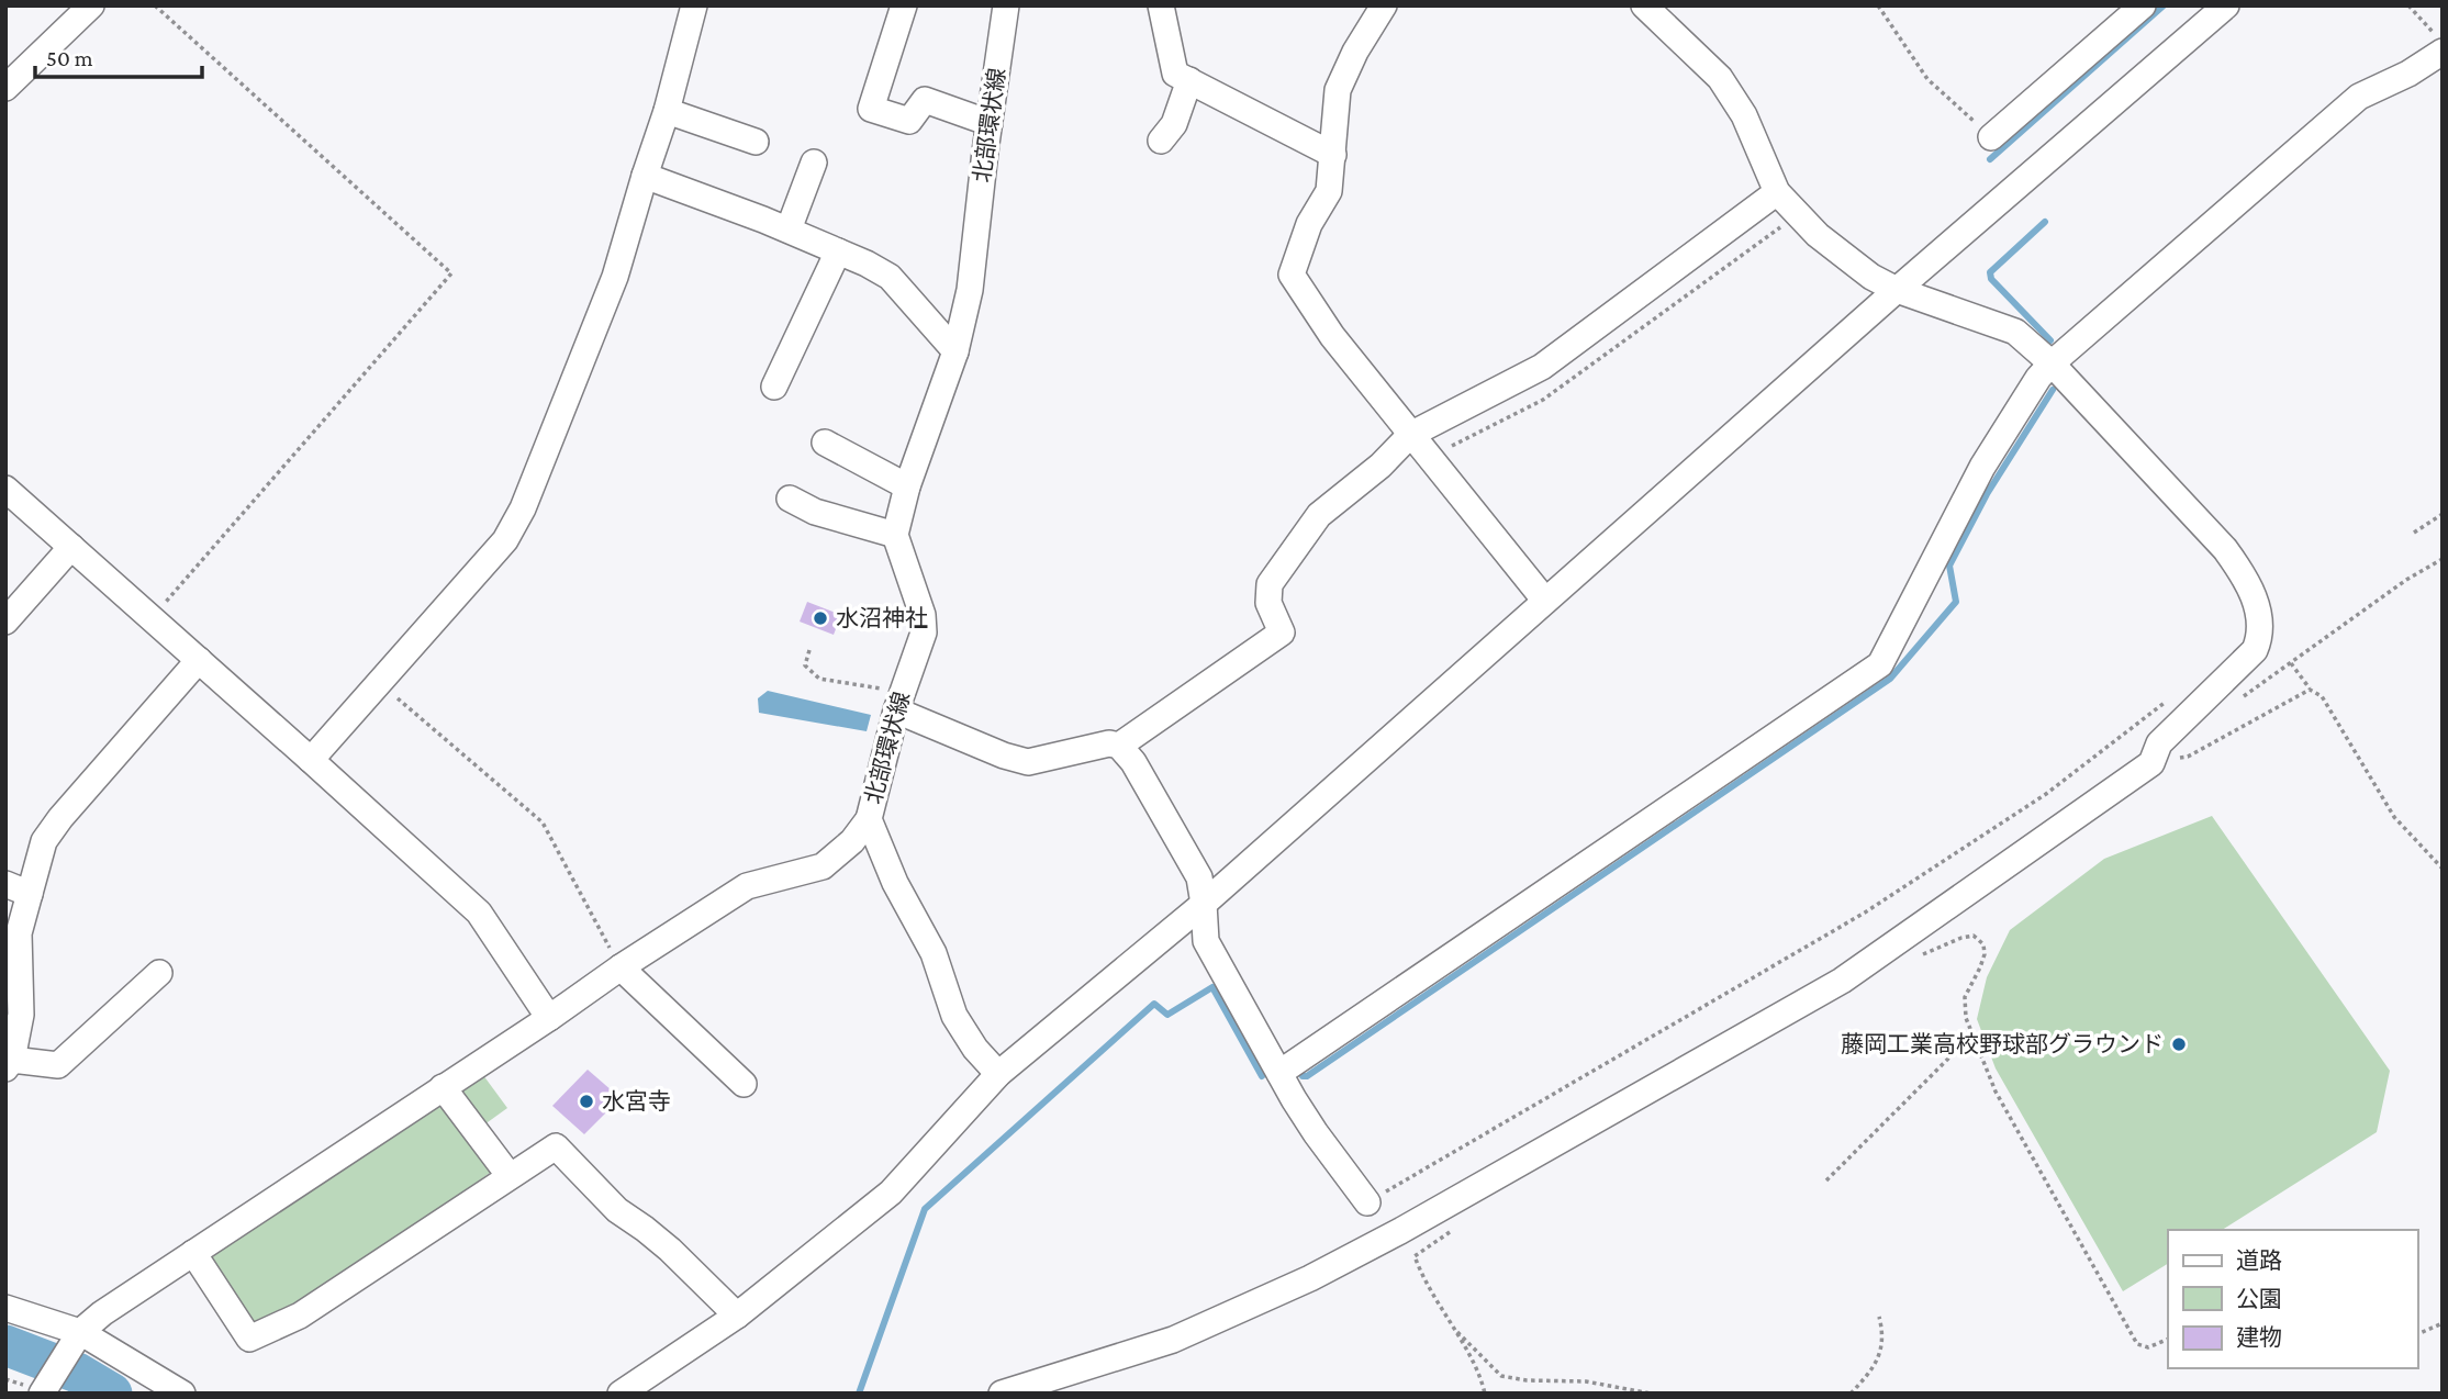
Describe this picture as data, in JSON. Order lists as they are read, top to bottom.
{
  "streets": {
    "street": ["北部環状線"]
  },
  "places": ["水沼神社", "藤岡工業高校野球部グラウンド", "水宮寺"],
  "legend": ["道路", "公園", "建物"],
  "scale_bar": "50 m"
}
